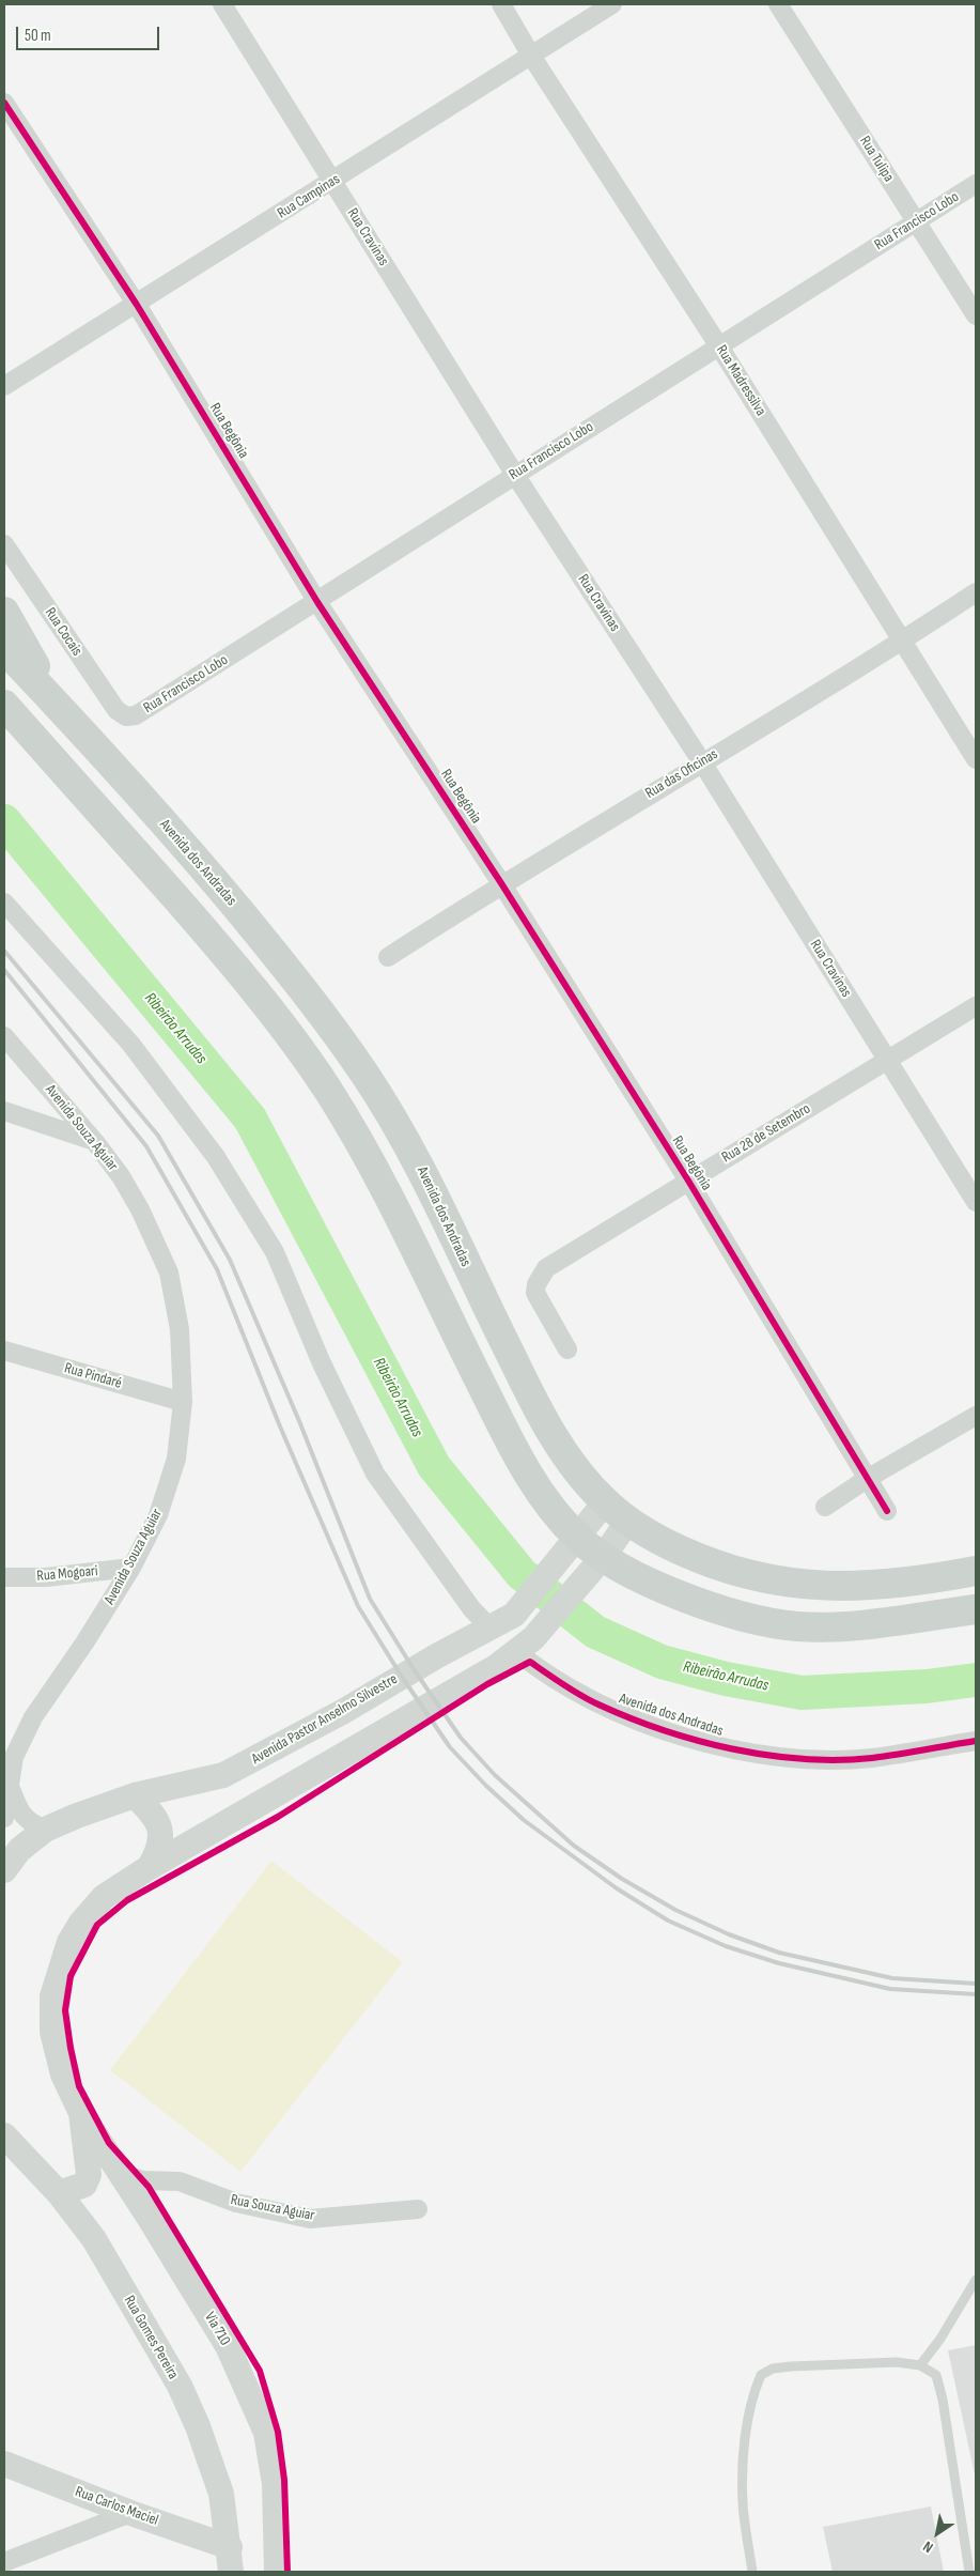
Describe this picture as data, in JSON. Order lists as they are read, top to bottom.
{
  "streets": {
    "main road": [
      "Avenida dos Andradas",
      "Avenida Pastor Anselmo Silvestre",
      "Via 710",
      "Rua Gomes Pereira",
      "Rua Carlos Maciel"
    ],
    "street": [
      "Rua Tulipa",
      "Rua Campinas",
      "Rua Francisco Lobo",
      "Rua Cravinas",
      "Rua Madressilva",
      "Rua Begônia",
      "Rua Cocais",
      "Rua das Oficinas",
      "Avenida Souza Aguiar",
      "Rua 28 de Setembro",
      "Rua Pindaré",
      "Rua Mogoari",
      "Rua Souza Aguiar"
    ]
  },
  "crossings": [
    ["Rua Tulipa", "Rua Francisco Lobo"],
    ["Rua Campinas", "Rua Cravinas"],
    ["Rua Campinas", "Rua Madressilva"],
    ["Rua Campinas", "Rua Begônia"],
    ["Rua Francisco Lobo", "Rua Cravinas"],
    ["Rua Francisco Lobo", "Rua Madressilva"],
    ["Rua Francisco Lobo", "Rua Begônia"],
    ["Rua Francisco Lobo", "Rua Cocais"],
    ["Rua Cravinas", "Rua das Oficinas"],
    ["Rua Cravinas", "Rua 28 de Setembro"],
    ["Rua Madressilva", "Rua das Oficinas"],
    ["Rua Begônia", "Rua das Oficinas"],
    ["Rua Begônia", "Rua 28 de Setembro"],
    ["Avenida dos Andradas", "Avenida Pastor Anselmo Silvestre"],
    ["Avenida Souza Aguiar", "Rua Pindaré"],
    ["Avenida Souza Aguiar", "Rua Mogoari"],
    ["Rua Souza Aguiar", "Via 710"],
    ["Rua Gomes Pereira", "Rua Carlos Maciel"]
  ],
  "water": ["Ribeirão Arrudas"],
  "scale_bar": "50 m",
  "north": "bottom left"
}
